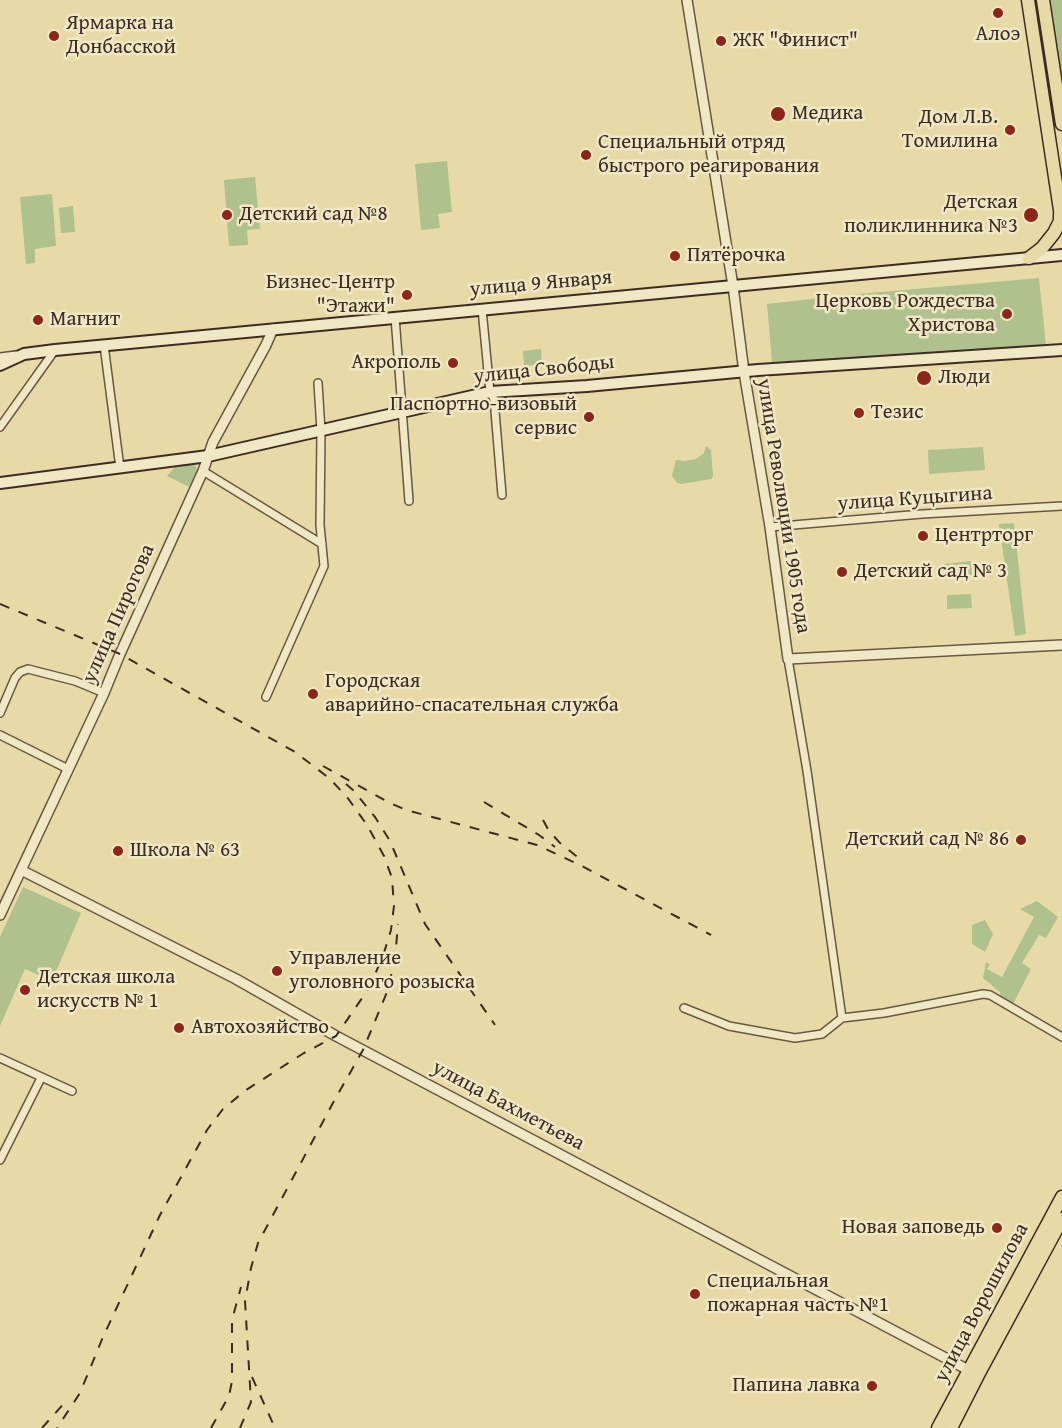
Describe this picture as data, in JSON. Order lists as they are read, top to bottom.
{
  "streets": {
    "main road": ["улица 9 Января", "улица Свободы", "улица Ворошилова"],
    "street": [
      "улица Куцыгина",
      "улица Революции 1905 года",
      "улица Пирогова",
      "улица Бахметьева"
    ]
  },
  "crossings": [
    ["улица 9 Января", "улица Революции 1905 года"],
    ["улица 9 Января", "улица Пирогова"],
    ["улица Свободы", "улица Революции 1905 года"],
    ["улица Свободы", "улица Пирогова"],
    ["улица Куцыгина", "улица Революции 1905 года"],
    ["улица Пирогова", "улица Бахметьева"],
    ["улица Бахметьева", "улица Ворошилова"]
  ],
  "places": [
    "Алоэ",
    "Ярмарка на Донбасской",
    "ЖК \"Финист\"",
    "Медика",
    "Дом Л.В. Томилина",
    "Специальный отряд быстрого реагирования",
    "Детский сад №8",
    "Детская поликлинника №3",
    "Пятёрочка",
    "Бизнес-Центр \"Этажи\"",
    "Церковь Рождества Христова",
    "Магнит",
    "Акрополь",
    "Люди",
    "Тезис",
    "Паспортно-визовый сервис",
    "Центрторг",
    "Детский сад № 3",
    "Городская аварийно-спасательная служба",
    "Детский сад № 86",
    "Школа № 63",
    "Управление уголовного розыска",
    "Детская школа искусств № 1",
    "Автохозяйство",
    "Новая заповедь",
    "Специальная пожарная часть №1",
    "Папина лавка"
  ]
}
